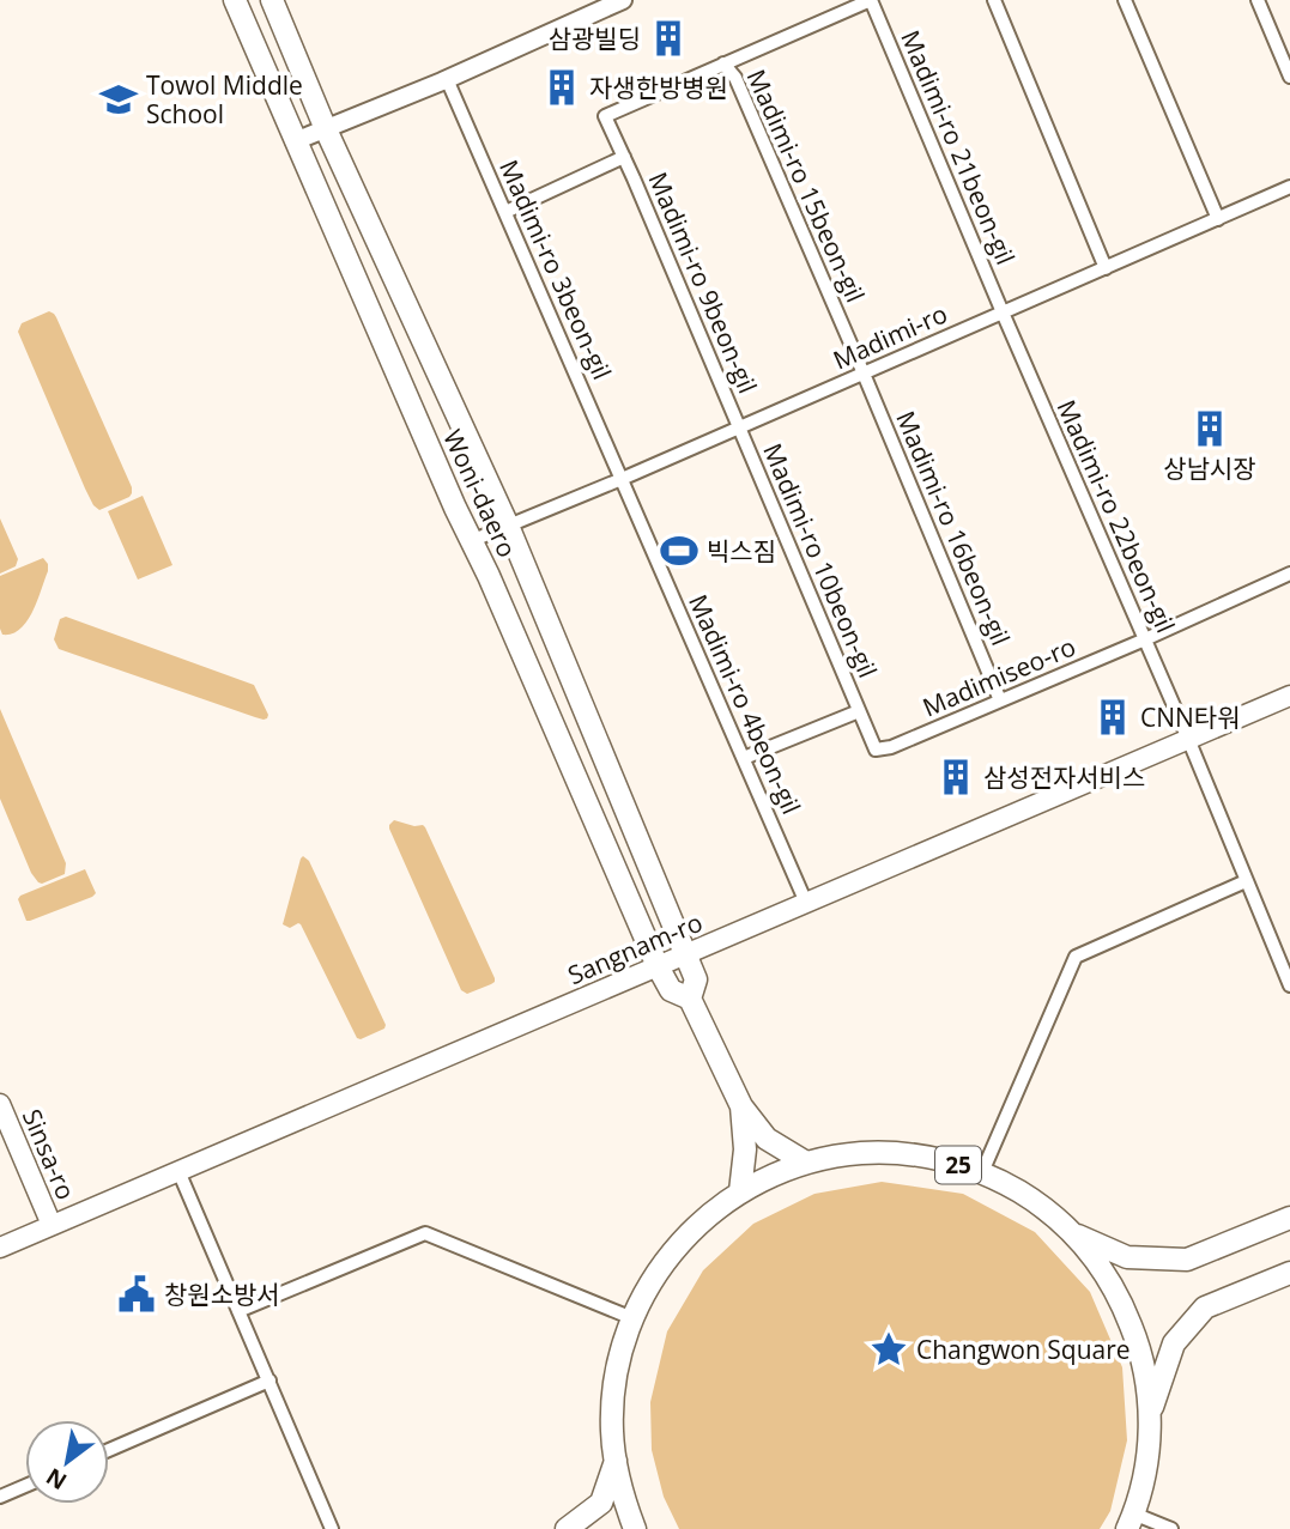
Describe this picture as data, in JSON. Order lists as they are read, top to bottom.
{
  "streets": {
    "main road": [
      "Woni-daero",
      "Sangnam-ro",
      "Sinsa-ro",
      "25"
    ],
    "street": [
      "Madimi-ro 21beon-gil",
      "Madimi-ro 15beon-gil",
      "Madimi-ro 3beon-gil",
      "Madimi-ro 9beon-gil",
      "Madimi-ro",
      "Madimi-ro 22beon-gil",
      "Madimi-ro 16beon-gil",
      "Madimi-ro 10beon-gil",
      "Madimiseo-ro",
      "Madimi-ro 4beon-gil"
    ]
  },
  "crossings": [
    ["Madimi-ro 21beon-gil", "Madimi-ro"],
    ["Madimi-ro 21beon-gil", "Madimi-ro 22beon-gil"],
    ["Madimi-ro 15beon-gil", "Madimi-ro 9beon-gil"],
    ["Madimi-ro 15beon-gil", "Madimi-ro"],
    ["Madimi-ro 15beon-gil", "Madimi-ro 16beon-gil"],
    ["Madimi-ro 3beon-gil", "Madimi-ro"],
    ["Madimi-ro 3beon-gil", "Madimi-ro 4beon-gil"],
    ["Madimi-ro 9beon-gil", "Madimi-ro"],
    ["Madimi-ro 9beon-gil", "Madimi-ro 10beon-gil"],
    ["Madimi-ro", "Woni-daero"],
    ["Madimi-ro", "Madimi-ro 22beon-gil"],
    ["Madimi-ro", "Madimi-ro 16beon-gil"],
    ["Madimi-ro", "Madimi-ro 10beon-gil"],
    ["Madimi-ro", "Madimi-ro 4beon-gil"],
    ["Woni-daero", "Sangnam-ro"],
    ["Woni-daero", "25"],
    ["Madimi-ro 22beon-gil", "Madimiseo-ro"],
    ["Madimi-ro 22beon-gil", "Sangnam-ro"],
    ["Madimi-ro 16beon-gil", "Madimiseo-ro"],
    ["Madimi-ro 10beon-gil", "Madimiseo-ro"],
    ["Madimi-ro 4beon-gil", "Sangnam-ro"],
    ["Sangnam-ro", "Sinsa-ro"]
  ],
  "places": {
    "building": [
      "삼광빌딩",
      "자생한방병원",
      "상남시장",
      "CNN타워",
      "삼성전자서비스"
    ],
    "school or university": ["Towol Middle School"],
    "sports": ["빅스짐"],
    "public building": ["창원소방서"],
    "place": ["Changwon Square"]
  },
  "north": "bottom left"
}
